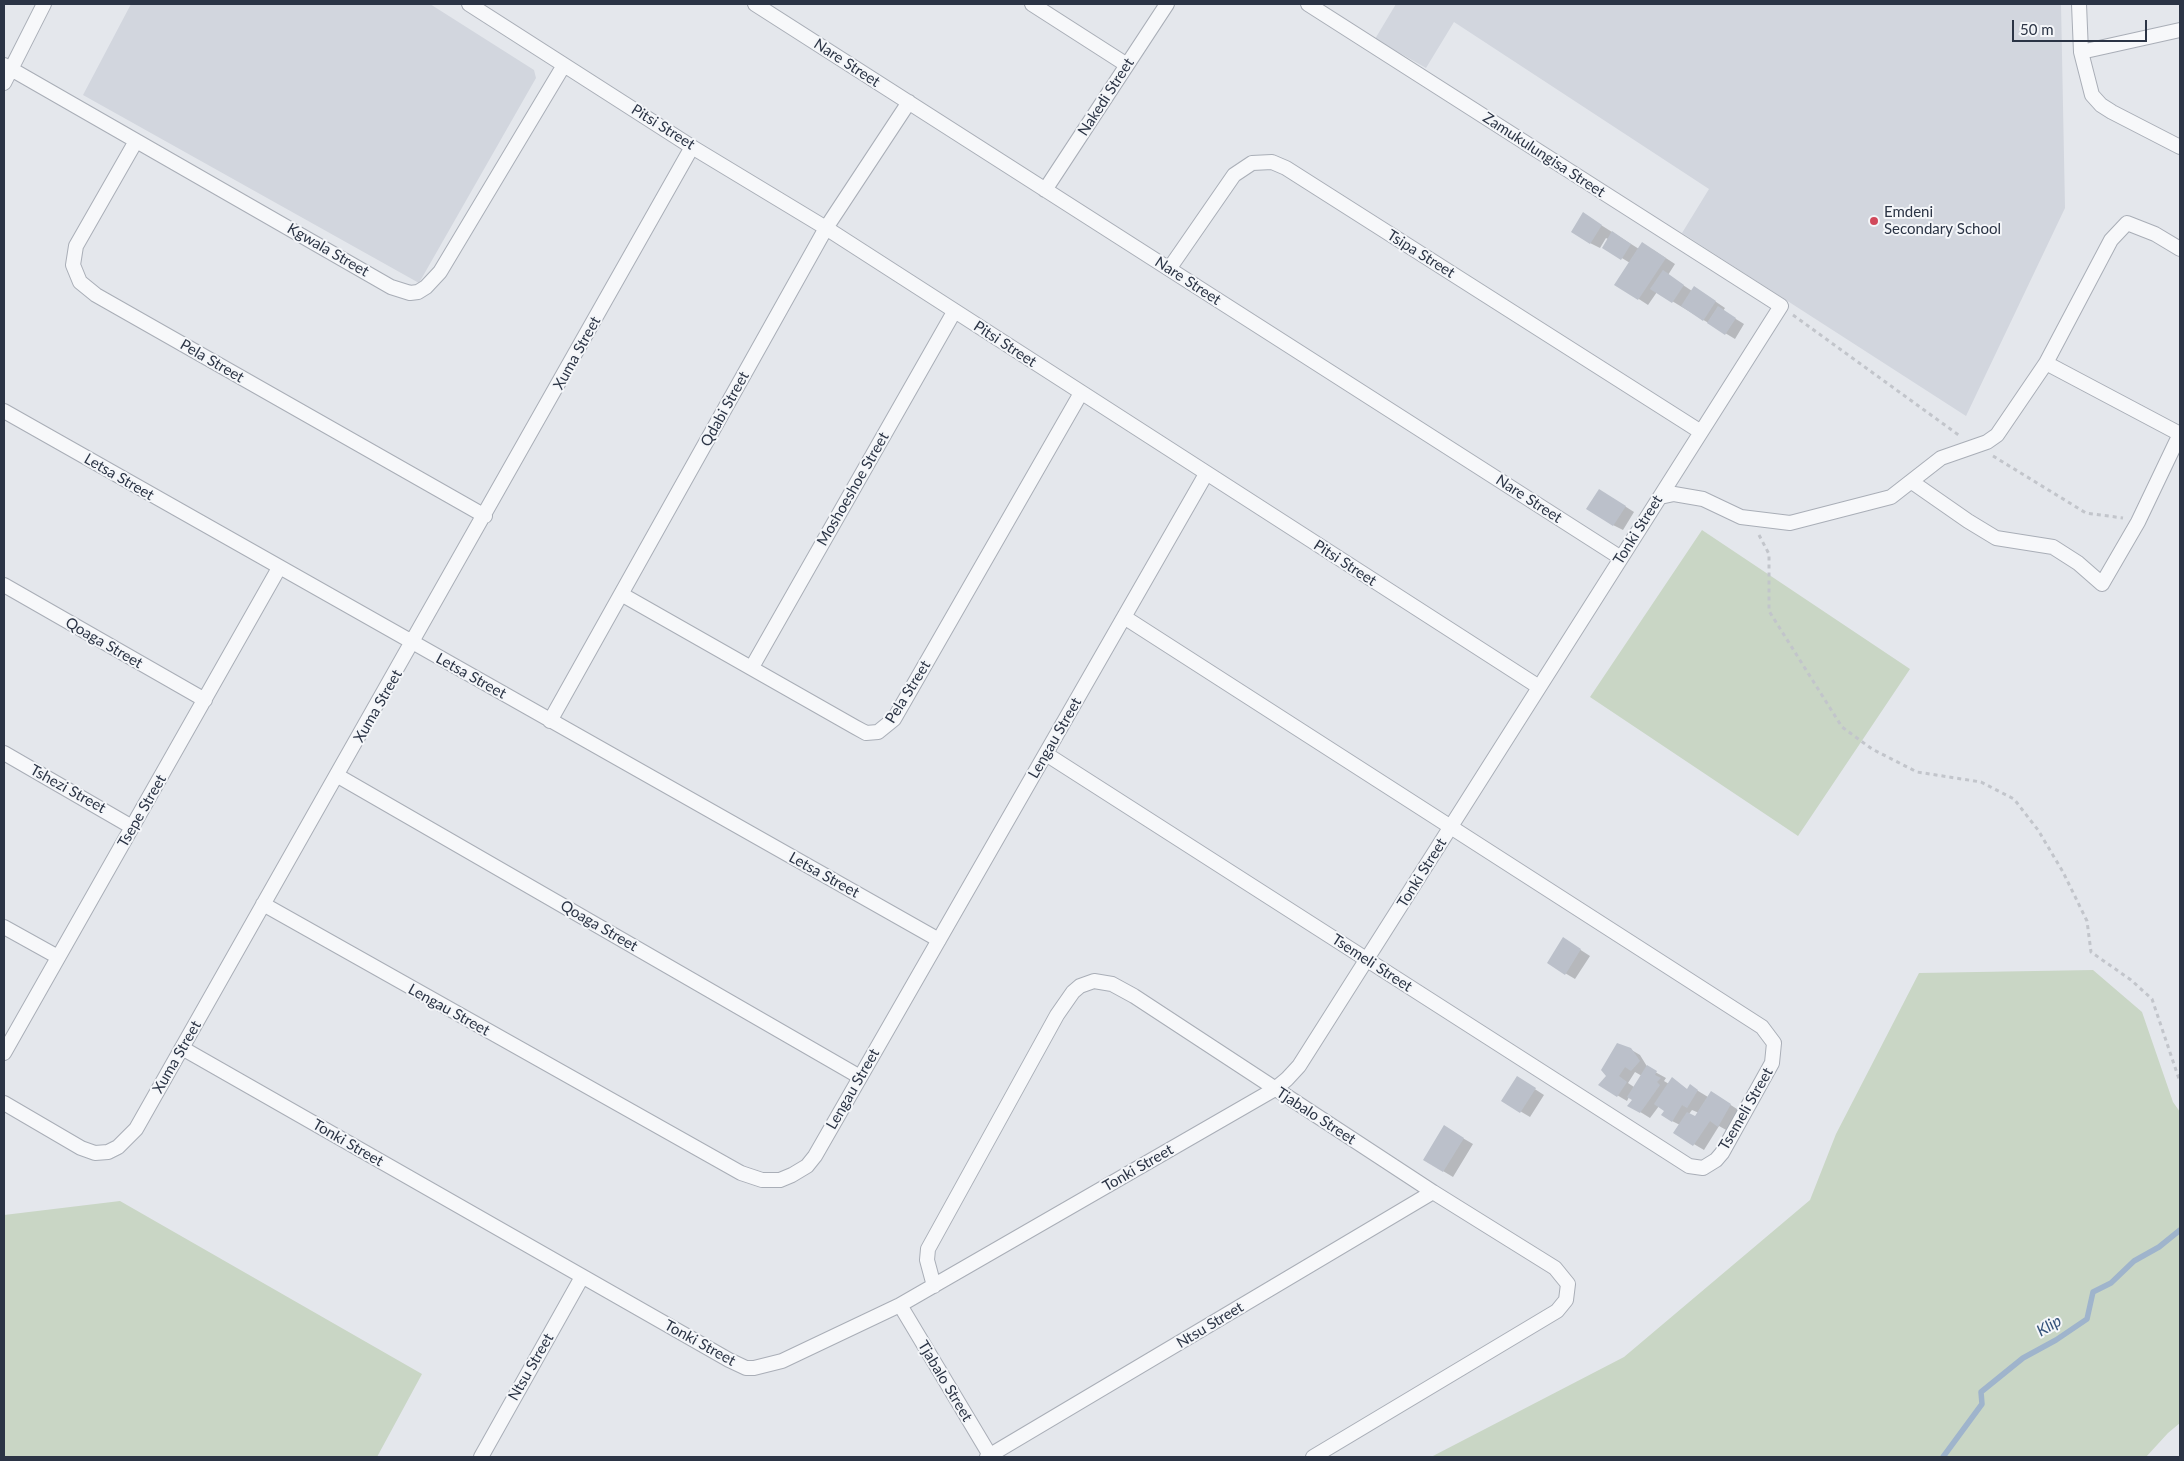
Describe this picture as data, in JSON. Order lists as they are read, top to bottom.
{
  "streets": {
    "street": [
      "Nare Street",
      "Nakedi Street",
      "Pitsi Street",
      "Zamukulungisa Street",
      "Kgwala Street",
      "Tsipa Street",
      "Xuma Street",
      "Pela Street",
      "Qdabi Street",
      "Letsa Street",
      "Moshoeshoe Street",
      "Tonki Street",
      "Qoaga Street",
      "Lengau Street",
      "Tshezi Street",
      "Tsepe Street",
      "Tsemeli Street",
      "Tjabalo Street",
      "Ntsu Street"
    ]
  },
  "crossings": [
    ["Nare Street", "Nakedi Street"],
    ["Nare Street", "Tsipa Street"],
    ["Nare Street", "Qdabi Street"],
    ["Nare Street", "Tonki Street"],
    ["Pitsi Street", "Kgwala Street"],
    ["Pitsi Street", "Xuma Street"],
    ["Pitsi Street", "Pela Street"],
    ["Pitsi Street", "Qdabi Street"],
    ["Pitsi Street", "Moshoeshoe Street"],
    ["Pitsi Street", "Tonki Street"],
    ["Pitsi Street", "Lengau Street"],
    ["Zamukulungisa Street", "Tonki Street"],
    ["Kgwala Street", "Pela Street"],
    ["Tsipa Street", "Tonki Street"],
    ["Xuma Street", "Pela Street"],
    ["Xuma Street", "Letsa Street"],
    ["Xuma Street", "Tonki Street"],
    ["Xuma Street", "Qoaga Street"],
    ["Xuma Street", "Lengau Street"],
    ["Pela Street", "Qdabi Street"],
    ["Pela Street", "Moshoeshoe Street"],
    ["Qdabi Street", "Letsa Street"],
    ["Letsa Street", "Lengau Street"],
    ["Letsa Street", "Tsepe Street"],
    ["Tonki Street", "Tsemeli Street"],
    ["Tonki Street", "Tjabalo Street"],
    ["Tonki Street", "Ntsu Street"],
    ["Qoaga Street", "Lengau Street"],
    ["Qoaga Street", "Tsepe Street"],
    ["Lengau Street", "Tsemeli Street"],
    ["Tshezi Street", "Tsepe Street"],
    ["Tjabalo Street", "Ntsu Street"]
  ],
  "water": ["Klip"],
  "places": ["Emdeni Secondary School"],
  "scale_bar": "50 m"
}
